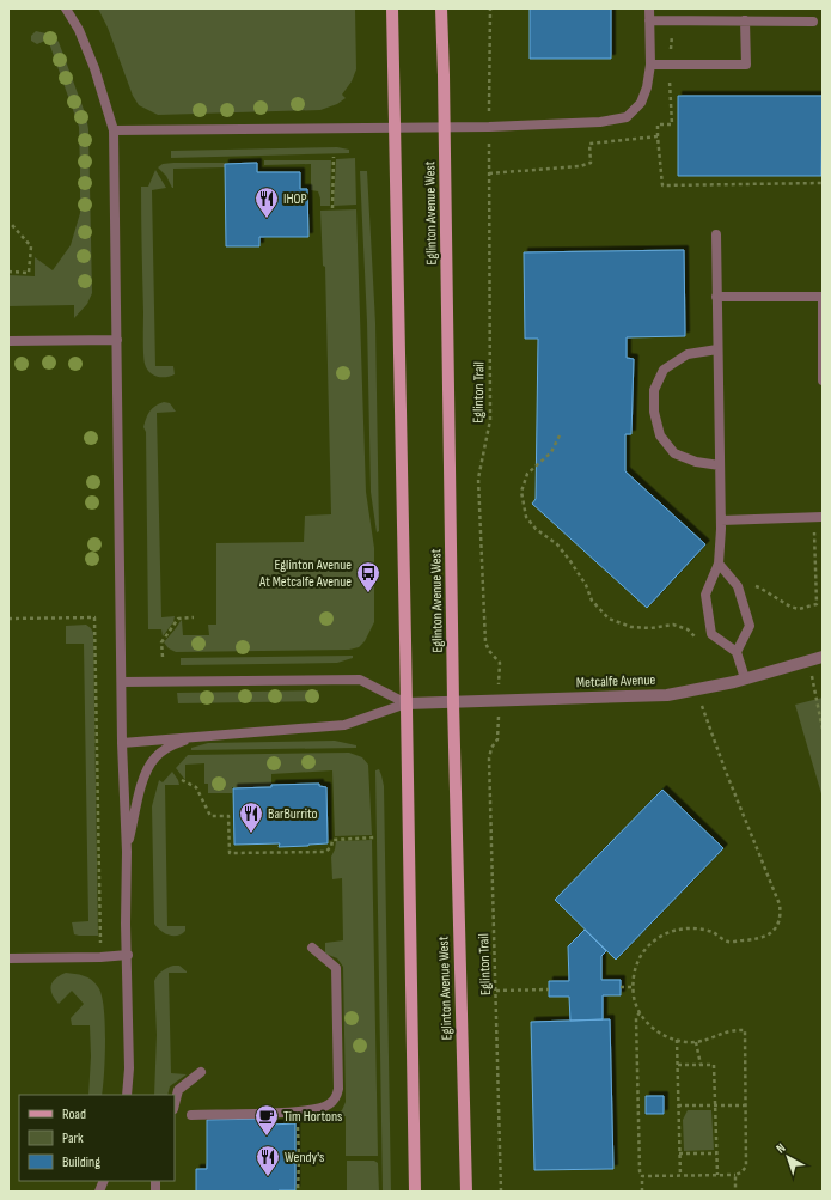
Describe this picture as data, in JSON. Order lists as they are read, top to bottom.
{
  "streets": {
    "main road": ["Eglinton Avenue West"],
    "street": ["Metcalfe Avenue"],
    "path": ["Eglinton Trail"]
  },
  "crossings": [
    ["Eglinton Avenue West", "Metcalfe Avenue"]
  ],
  "places": {
    "restaurant": ["IHOP", "BarBurrito", "Wendy's"],
    "bus stop": ["Eglinton Avenue At Metcalfe Avenue"],
    "cafe": ["Tim Hortons"]
  },
  "legend": ["Road", "Park", "Building"],
  "north": "top left"
}
